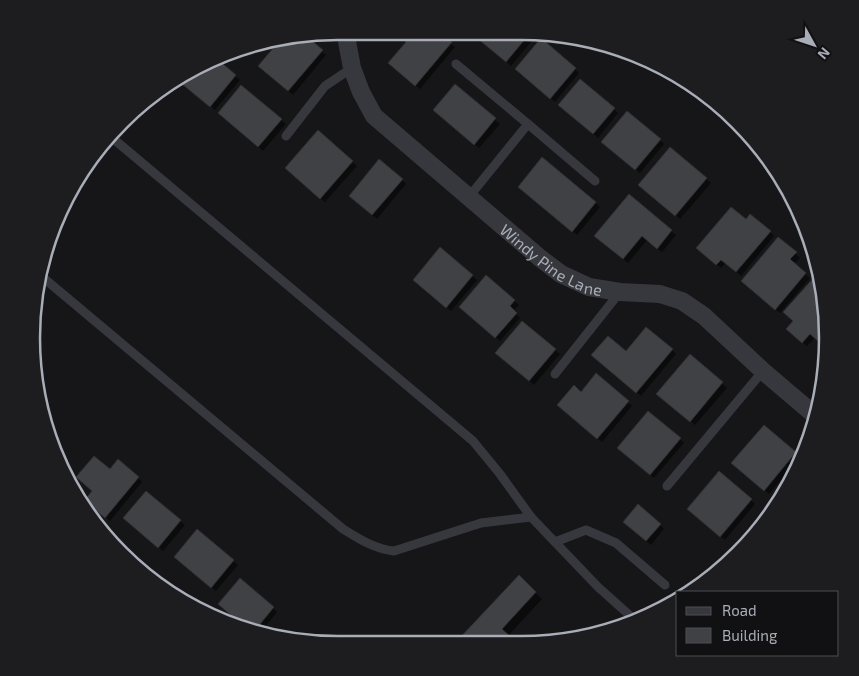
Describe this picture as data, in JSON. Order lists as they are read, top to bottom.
{
  "streets": {
    "street": ["Windy Pine Lane"]
  },
  "legend": ["Road", "Building"],
  "north": "bottom right"
}
